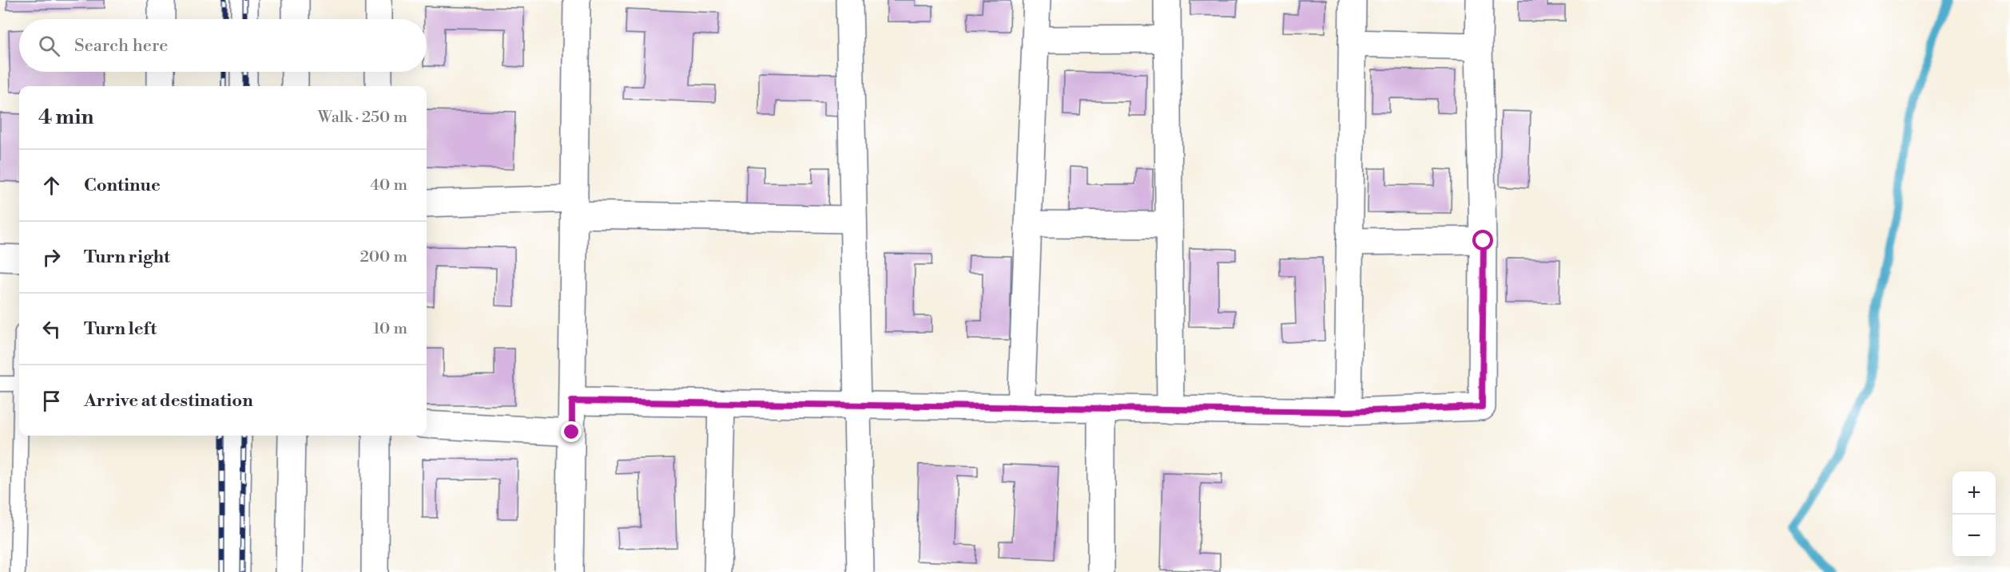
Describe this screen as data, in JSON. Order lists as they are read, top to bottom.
{
  "page": {
    "search": "Search here",
    "heading": ["4 min", "Walk · 250 m"],
    "list": [
      ["Continue", "40 m"],
      ["Turn right", "200 m"],
      ["Turn left", "10 m"],
      "Arrive at destination"
    ],
    "map_buttons": ["+", "−"]
  }
}
